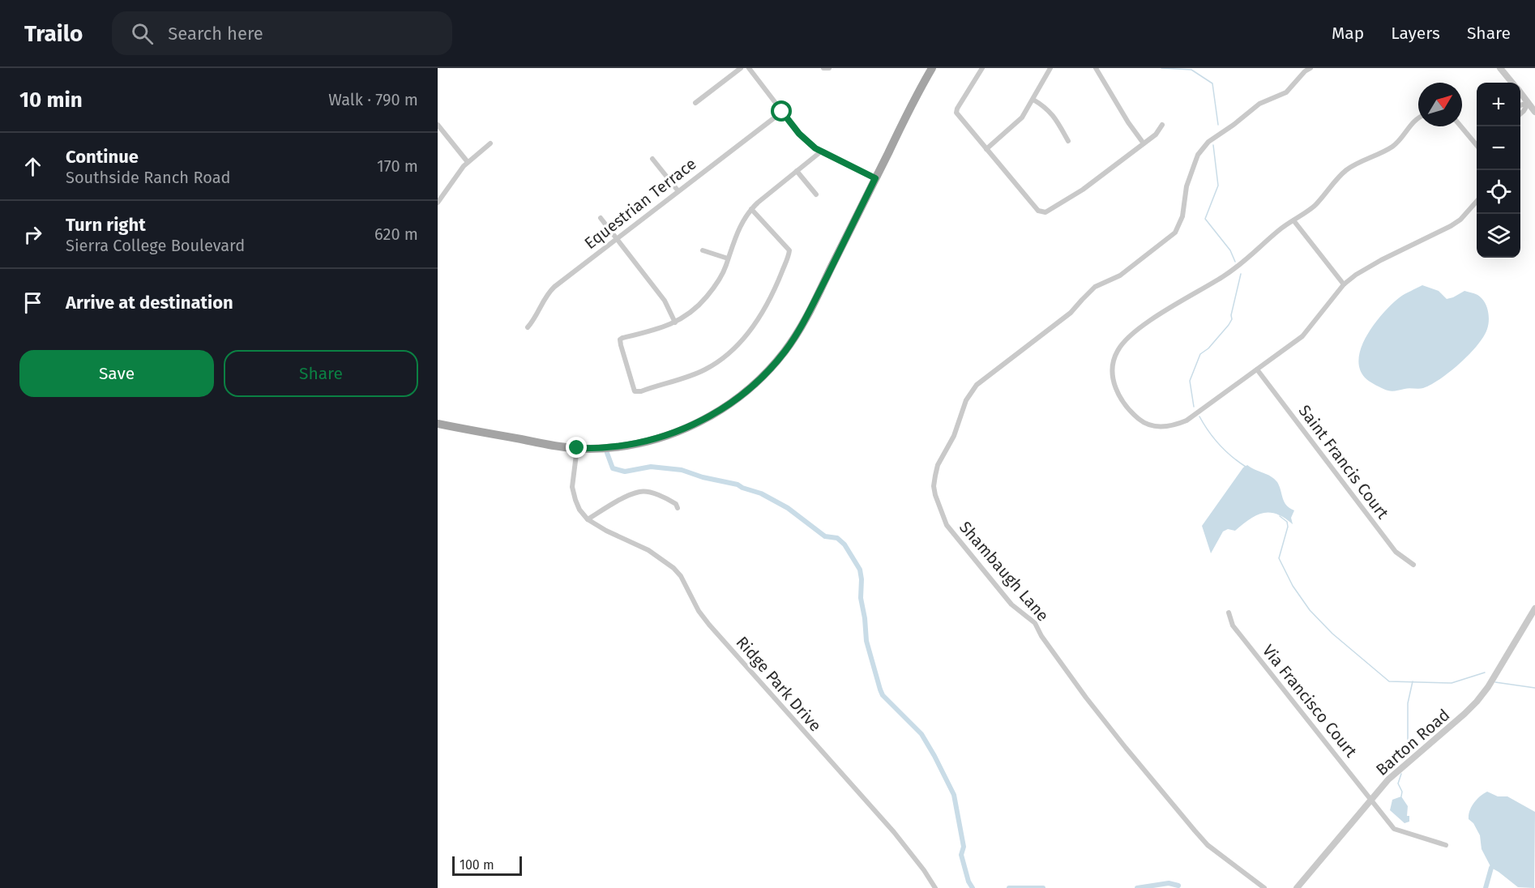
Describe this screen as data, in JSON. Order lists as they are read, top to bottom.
{
  "streets": {
    "street": [
      "Equestrian Terrace",
      "Saint Francis Court",
      "Shambaugh Lane",
      "Ridge Park Drive",
      "Via Francisco Court",
      "Barton Road"
    ]
  },
  "crossings": [
    ["Via Francisco Court", "Barton Road"]
  ],
  "scale_bar": "100 m",
  "north": "top right",
  "page": {
    "header": "Trailo",
    "search": "Search here",
    "nav": ["Map", "Layers", "Share"],
    "heading": ["10 min", "Walk · 790 m"],
    "map_buttons": ["+", "−"],
    "list": [
      ["Continue", "Southside Ranch Road", "170 m"],
      ["Turn right", "Sierra College Boulevard", "620 m"],
      "Arrive at destination"
    ],
    "buttons": ["Save", "Share"],
    "scale": "100 m"
  }
}
